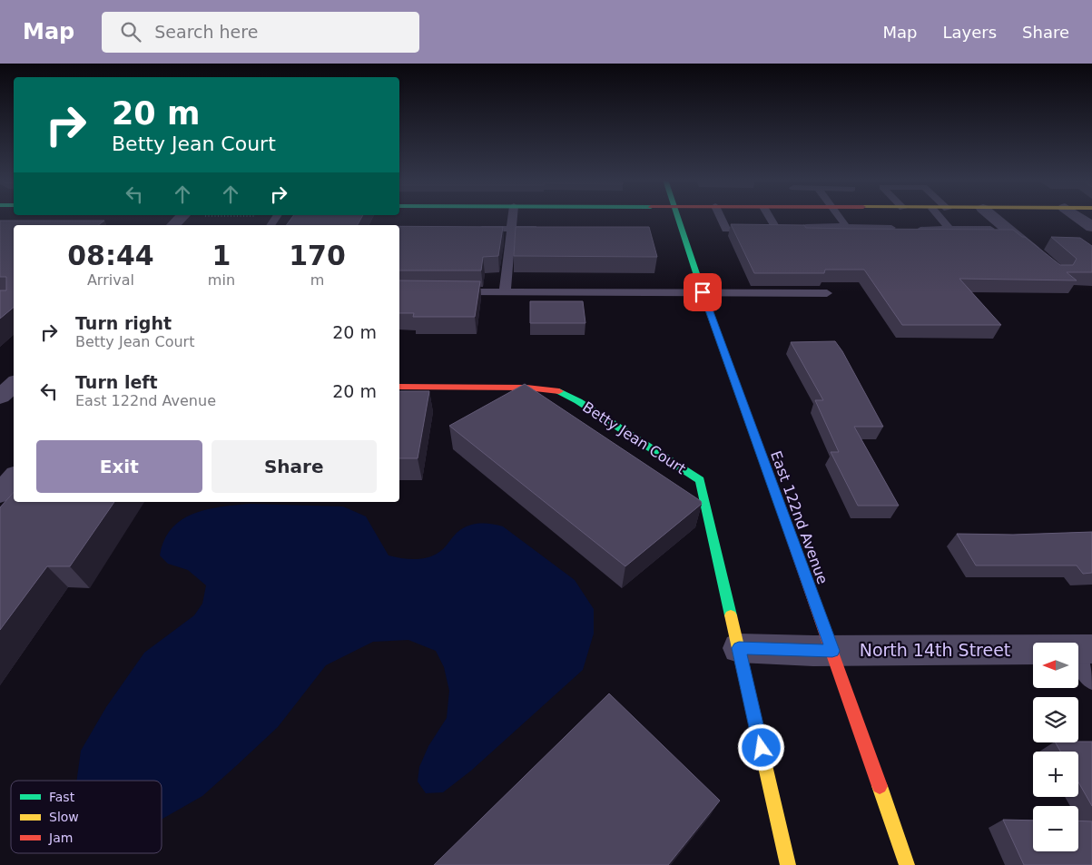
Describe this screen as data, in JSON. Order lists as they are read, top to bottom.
{
  "streets": {
    "street": ["Betty Jean Court", "East 122nd Avenue", "North 14th Street"]
  },
  "crossings": [
    ["East 122nd Avenue", "North 14th Street"]
  ],
  "legend": ["Fast", "Slow", "Jam"],
  "north": "left",
  "page": {
    "header": "Map",
    "search": "Search here",
    "nav": ["Map", "Layers", "Share"],
    "turn": ["20 m", "Betty Jean Court"],
    "eta": [
      "08:44",
      "Arrival",
      "1",
      "min",
      "170",
      "m"
    ],
    "list": [
      {
        "name": "Turn right",
        "note": "Betty Jean Court",
        "value": "20 m"
      },
      {
        "name": "Turn left",
        "note": "East 122nd Avenue",
        "value": "20 m"
      }
    ],
    "buttons": ["Exit", "Share"],
    "map_buttons": ["+", "−"]
  }
}
